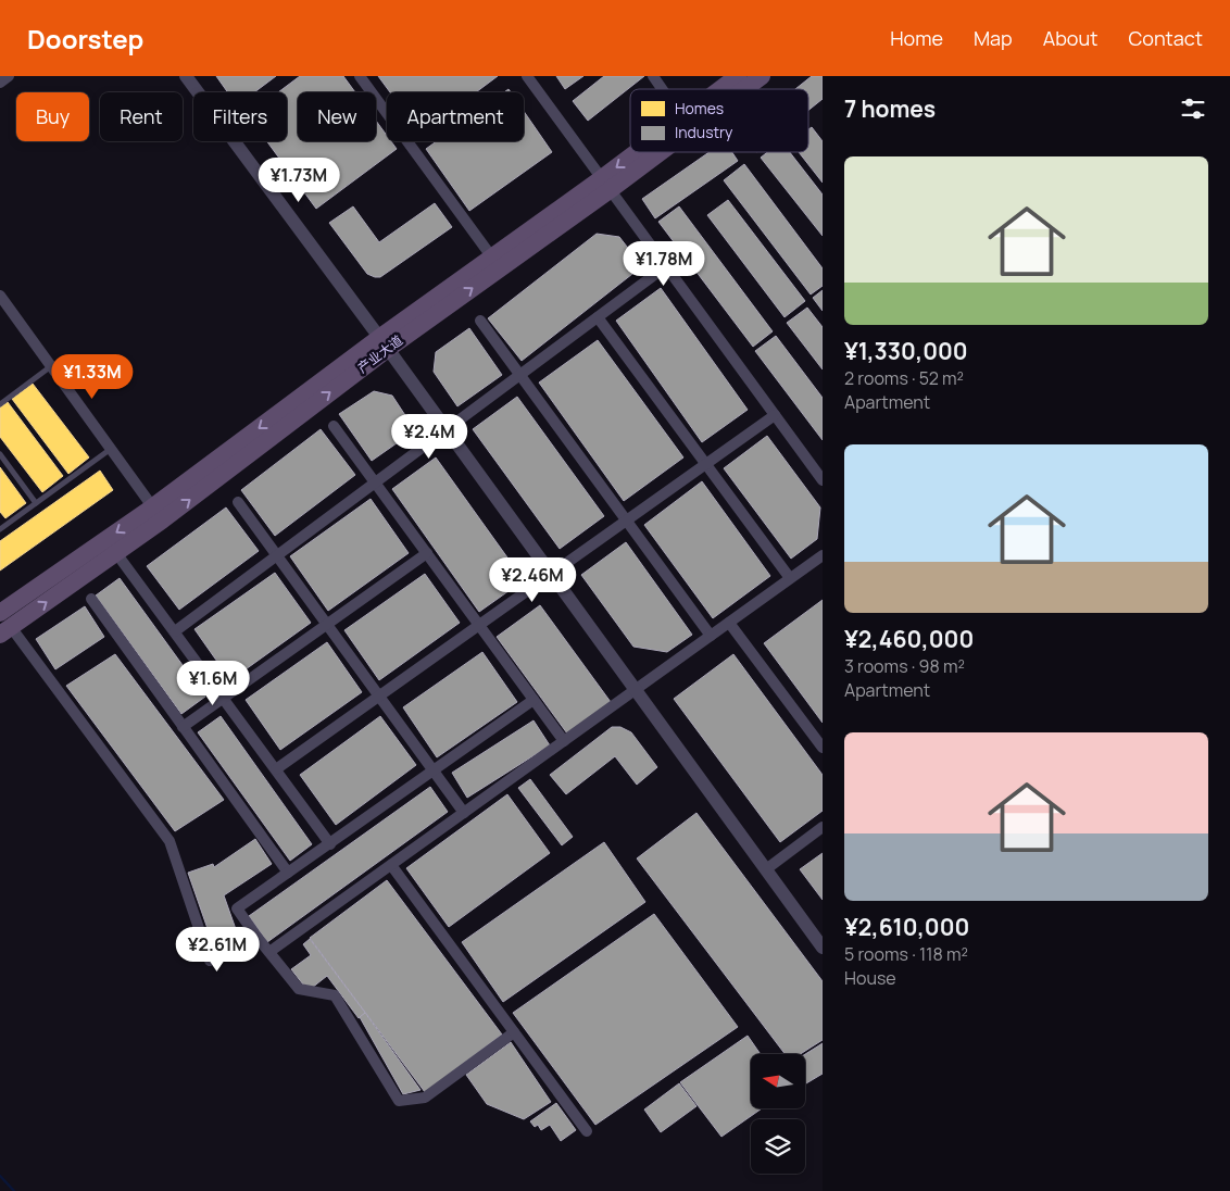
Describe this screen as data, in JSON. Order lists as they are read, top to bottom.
{
  "streets": {
    "main road": ["产业大道"]
  },
  "legend": ["Homes", "Industry"],
  "north": "left",
  "page": {
    "header": "Doorstep",
    "nav": [
      "Home",
      "Map",
      "About",
      "Contact"
    ],
    "heading": "7 homes",
    "chip": [
      "Buy",
      "Rent",
      "Filters",
      "New",
      "Apartment"
    ],
    "list": [
      {
        "name": "¥1,330,000",
        "note": "2 rooms · 52 m² · Apartment"
      },
      {
        "name": "¥2,460,000",
        "note": "3 rooms · 98 m² · Apartment"
      },
      {
        "name": "¥2,610,000",
        "note": "5 rooms · 118 m² · House"
      }
    ],
    "price": [
      "¥1.73M",
      "¥1.78M",
      "¥1.33M",
      "¥2.4M",
      "¥2.46M",
      "¥1.6M",
      "¥2.61M"
    ]
  }
}
